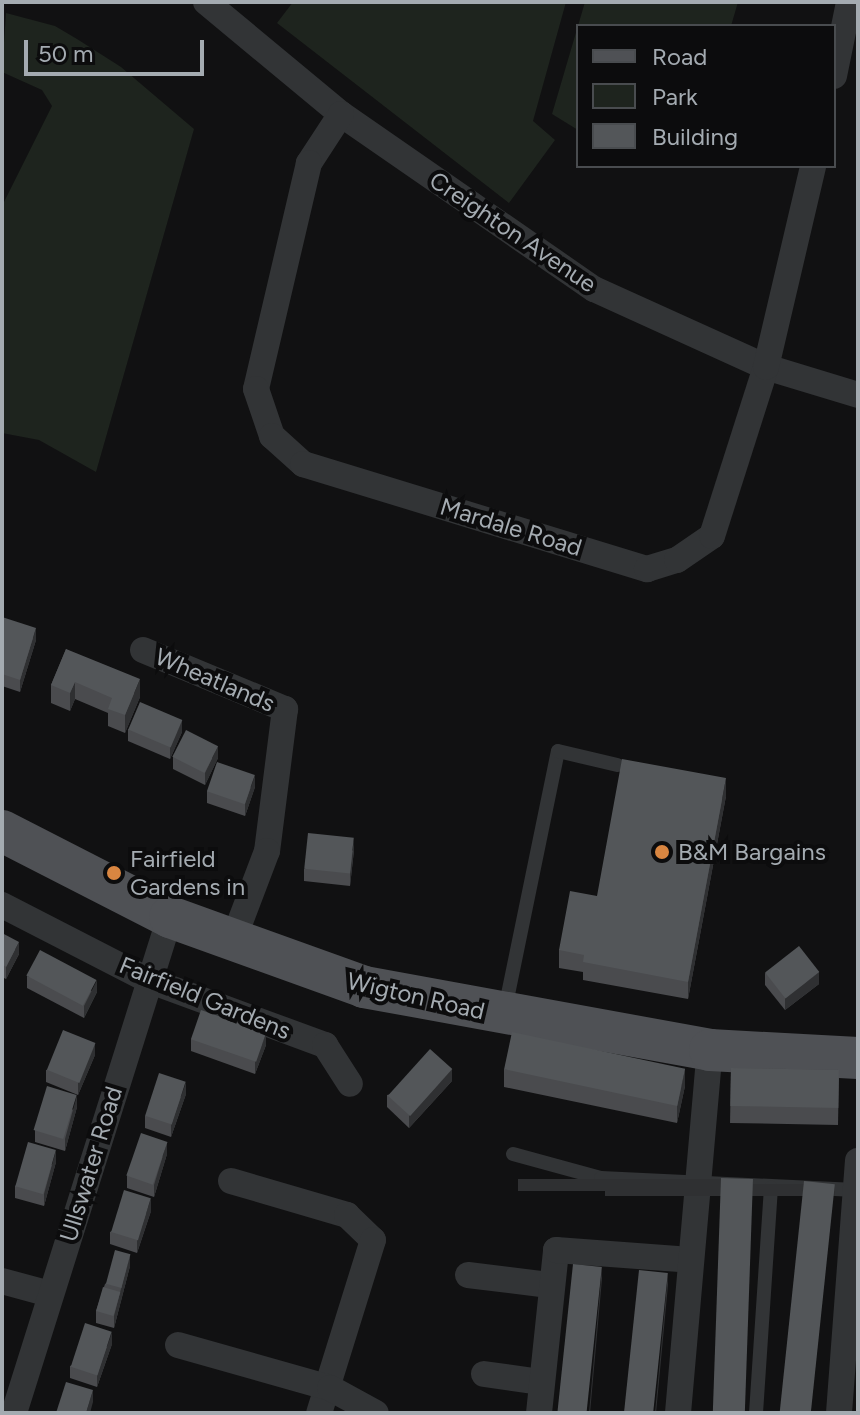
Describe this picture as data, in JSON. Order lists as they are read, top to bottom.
{
  "streets": {
    "main road": ["Wigton Road"],
    "street": [
      "Creighton Avenue",
      "Mardale Road",
      "Wheatlands",
      "Fairfield Gardens",
      "Ullswater Road"
    ]
  },
  "crossings": [
    ["Creighton Avenue", "Mardale Road"],
    ["Wheatlands", "Wigton Road"],
    ["Wigton Road", "Ullswater Road"],
    ["Fairfield Gardens", "Ullswater Road"]
  ],
  "places": ["B&M Bargains", "Fairfield Gardens in"],
  "legend": ["Road", "Park", "Building"],
  "scale_bar": "50 m"
}
